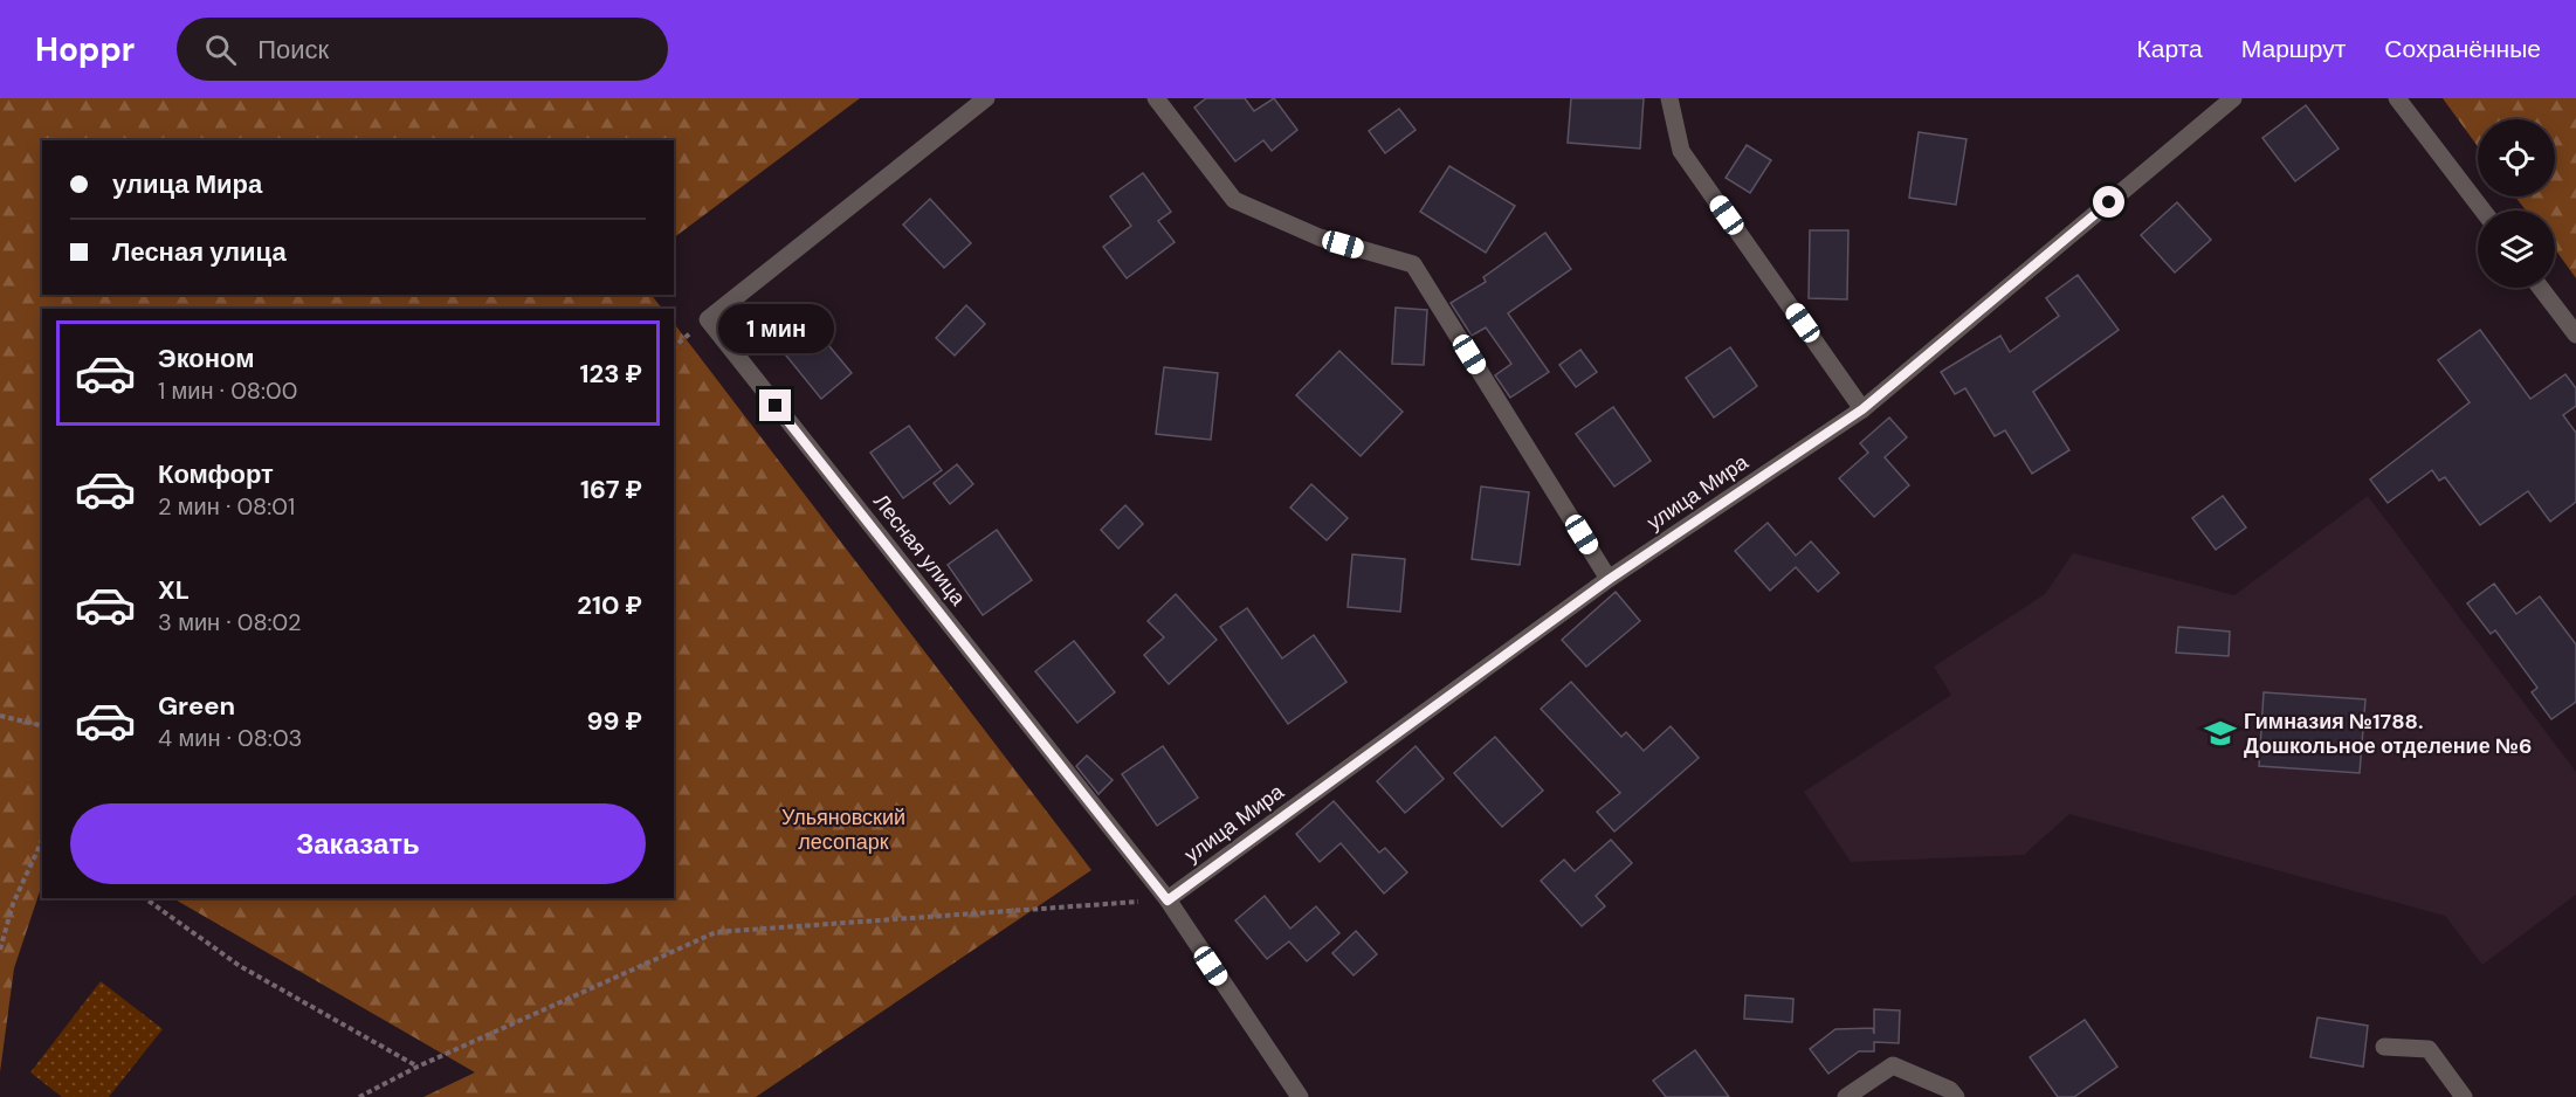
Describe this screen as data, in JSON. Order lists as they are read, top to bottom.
{
  "streets": {
    "street": ["улица Мира", "Лесная улица"]
  },
  "crossings": [
    ["улица Мира", "Лесная улица"]
  ],
  "parks": ["Ульяновский лесопарк"],
  "places": {
    "school or university": ["Гимназия №1788. Дошкольное отделение №6"]
  },
  "page": {
    "header": "Hoppr",
    "search": "Поиск",
    "nav": ["Карта", "Маршрут", "Сохранённые"],
    "banner": ["улица Мира", "Лесная улица"],
    "bubble": "1 мин",
    "list": [
      {
        "name": "Эконом",
        "note": "1 мин · 08:00",
        "value": "123 ₽"
      },
      {
        "name": "Комфорт",
        "note": "2 мин · 08:01",
        "value": "167 ₽"
      },
      {
        "name": "XL",
        "note": "3 мин · 08:02",
        "value": "210 ₽"
      },
      {
        "name": "Green",
        "note": "4 мин · 08:03",
        "value": "99 ₽"
      }
    ],
    "buttons": "Заказать"
  }
}
